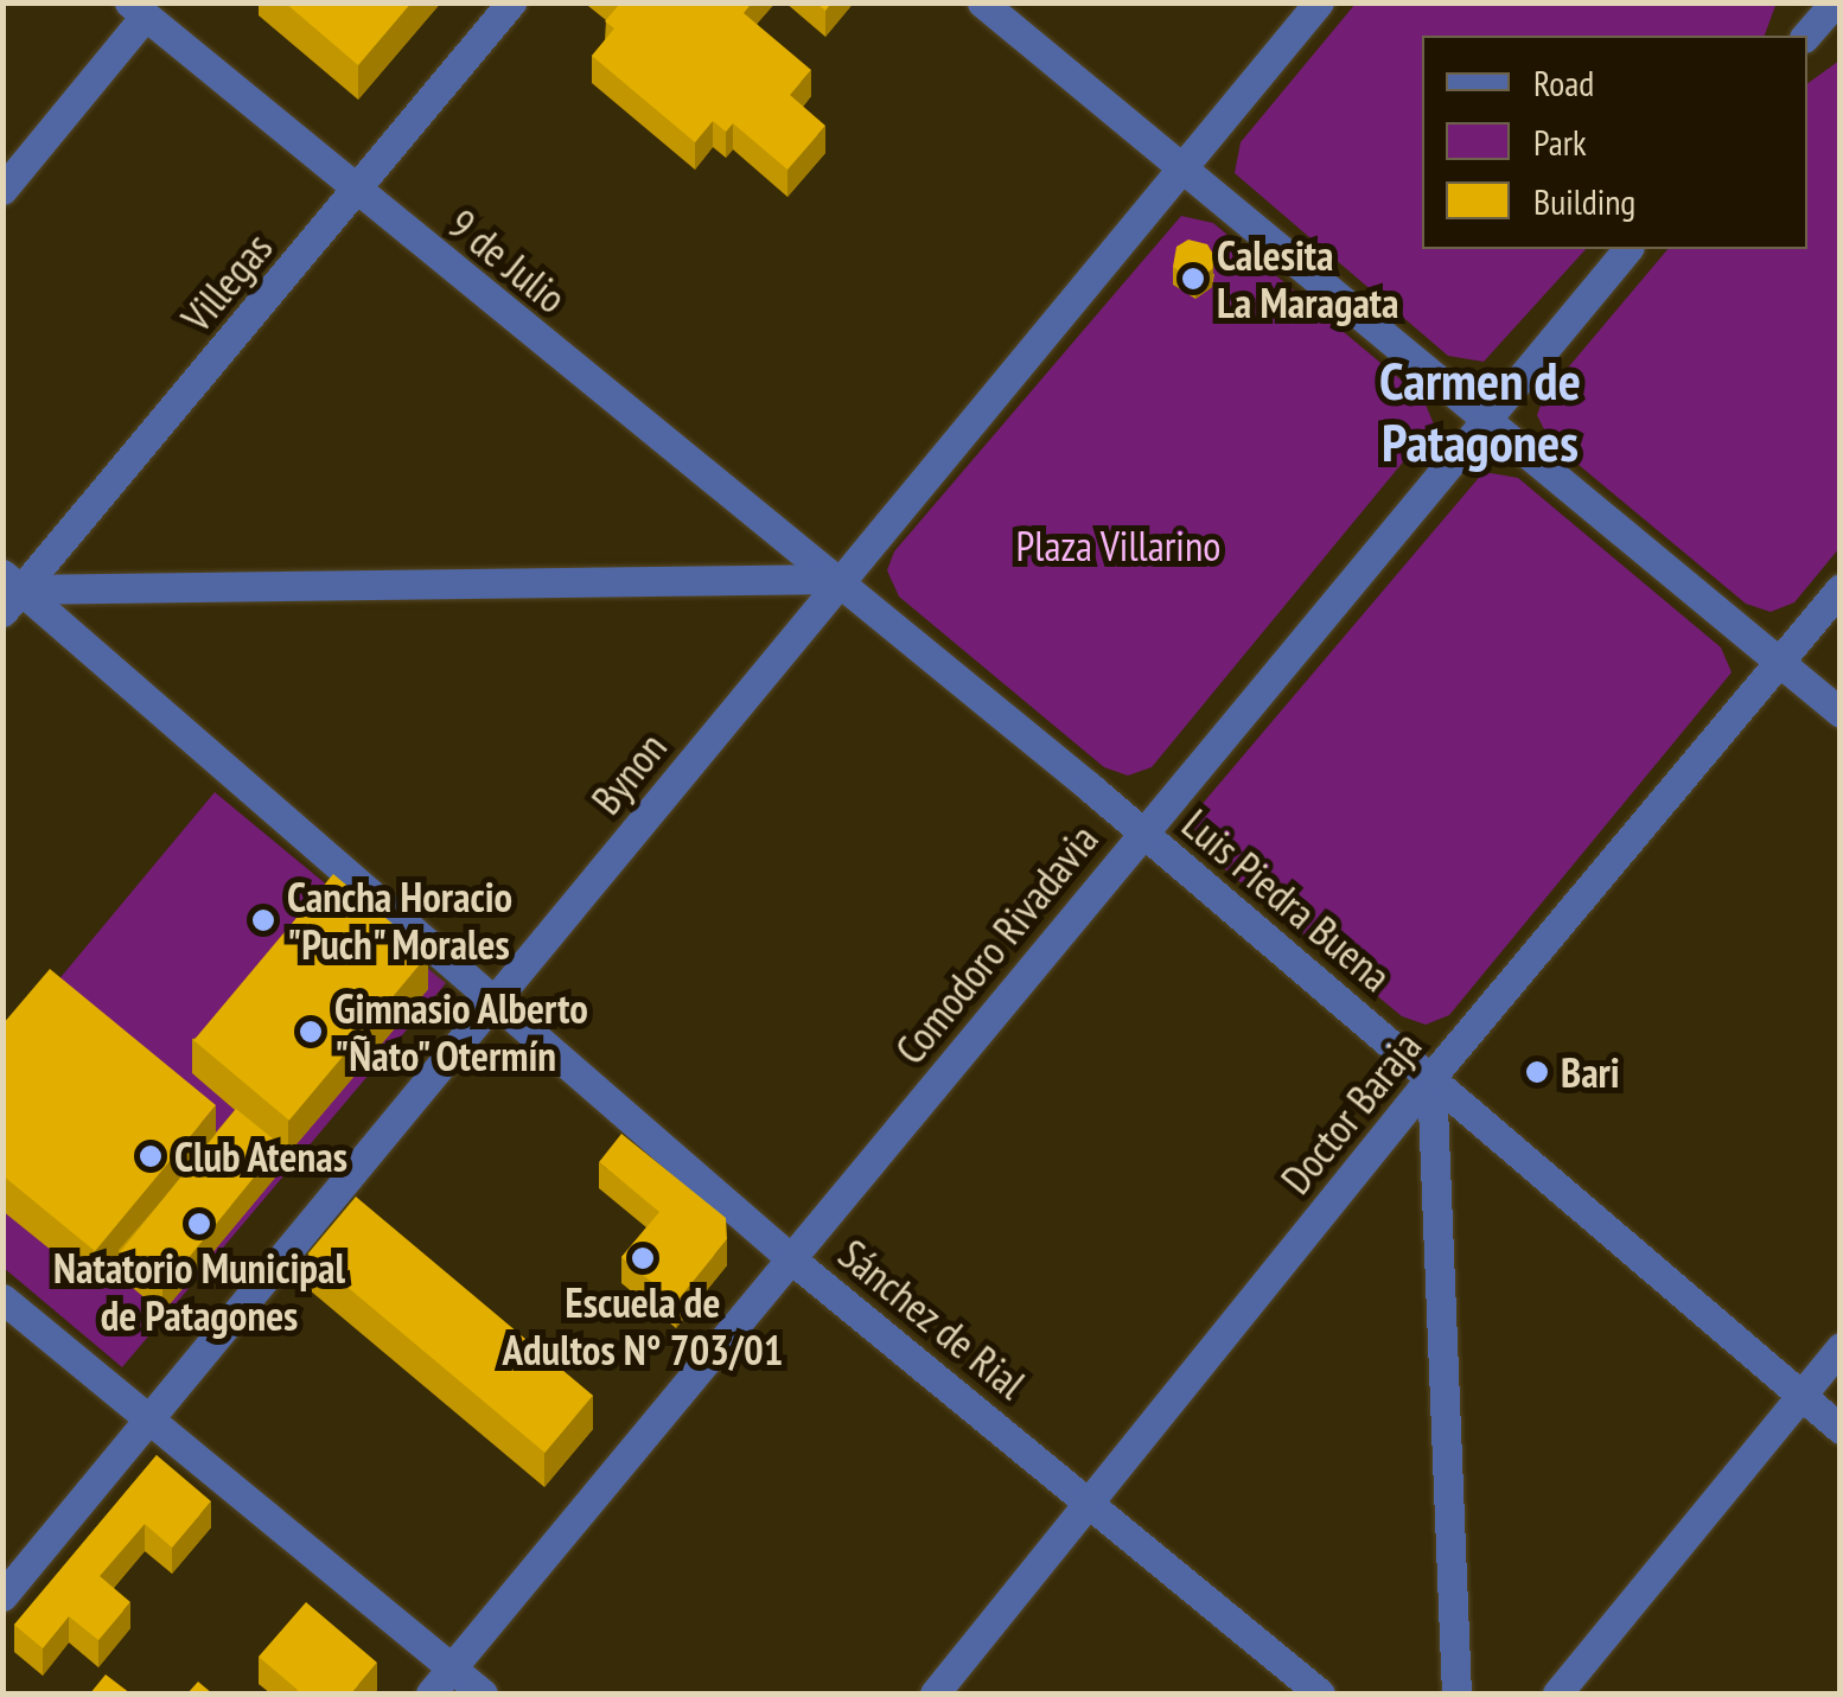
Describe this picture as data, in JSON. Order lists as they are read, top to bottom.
{
  "streets": {
    "street": [
      "9 de Julio",
      "Villegas",
      "Bynon",
      "Luis Piedra Buena",
      "Comodoro Rivadavia",
      "Doctor Baraja",
      "Sánchez de Rial"
    ]
  },
  "crossings": [
    ["9 de Julio", "Villegas"],
    ["9 de Julio", "Bynon"],
    ["9 de Julio", "Luis Piedra Buena"],
    ["Villegas", "Sánchez de Rial"],
    ["Bynon", "Luis Piedra Buena"],
    ["Bynon", "Sánchez de Rial"],
    ["Luis Piedra Buena", "Comodoro Rivadavia"],
    ["Luis Piedra Buena", "Doctor Baraja"],
    ["Comodoro Rivadavia", "Sánchez de Rial"],
    ["Doctor Baraja", "Sánchez de Rial"]
  ],
  "districts": ["Carmen de Patagones"],
  "parks": ["Plaza Villarino"],
  "places": [
    "Calesita La Maragata",
    "Cancha Horacio \"Puch\" Morales",
    "Gimnasio Alberto \"Ñato\" Otermín",
    "Bari",
    "Club Atenas",
    "Natatorio Municipal de Patagones",
    "Escuela de Adultos N° 703/01"
  ],
  "legend": ["Road", "Park", "Building"]
}
